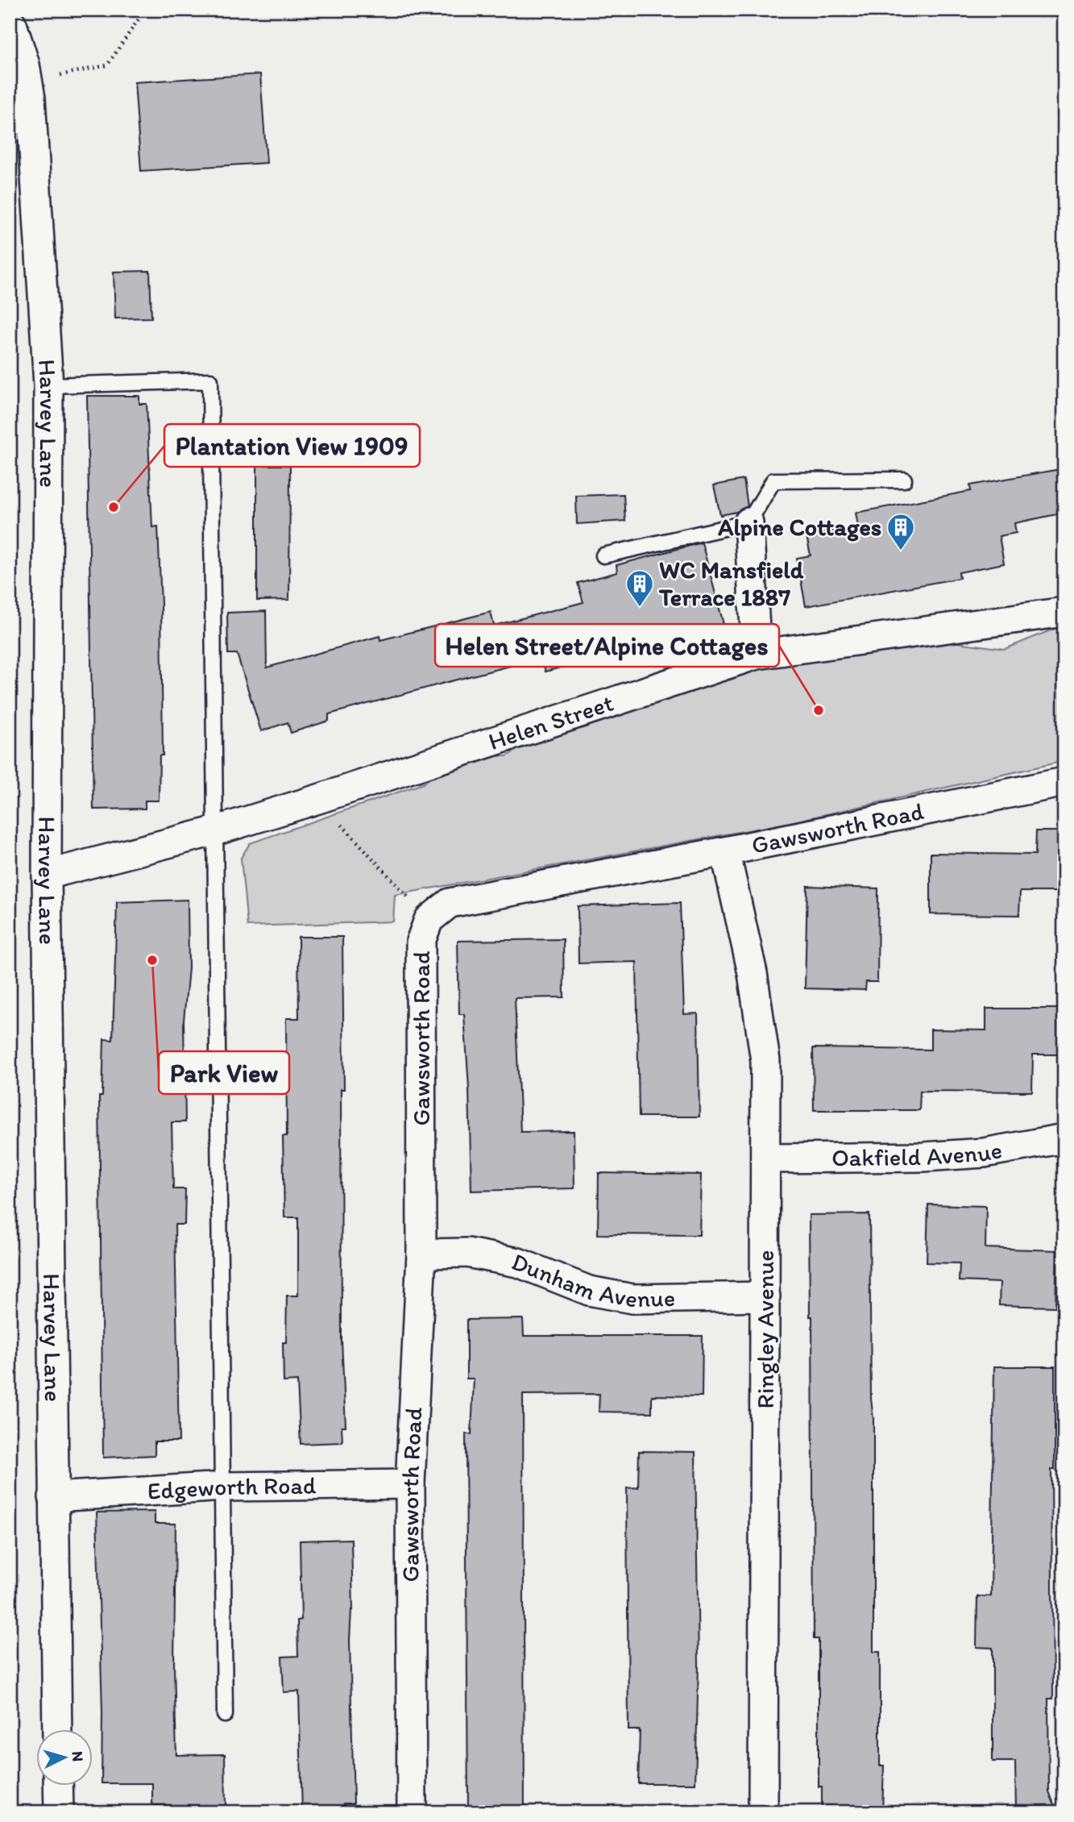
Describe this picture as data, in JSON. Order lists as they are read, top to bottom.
{
  "streets": {
    "street": [
      "Harvey Lane",
      "Helen Street",
      "Gawsworth Road",
      "Oakfield Avenue",
      "Dunham Avenue",
      "Ringley Avenue",
      "Edgeworth Road"
    ]
  },
  "crossings": [
    ["Harvey Lane", "Helen Street"],
    ["Harvey Lane", "Edgeworth Road"],
    ["Gawsworth Road", "Dunham Avenue"],
    ["Gawsworth Road", "Ringley Avenue"],
    ["Gawsworth Road", "Edgeworth Road"],
    ["Oakfield Avenue", "Ringley Avenue"],
    ["Dunham Avenue", "Ringley Avenue"]
  ],
  "places": {
    "other": ["Plantation View 1909", "Helen Street/Alpine Cottages", "Park View"],
    "building": ["Alpine Cottages", "WC Mansfield Terrace 1887"]
  },
  "north": "right"
}
